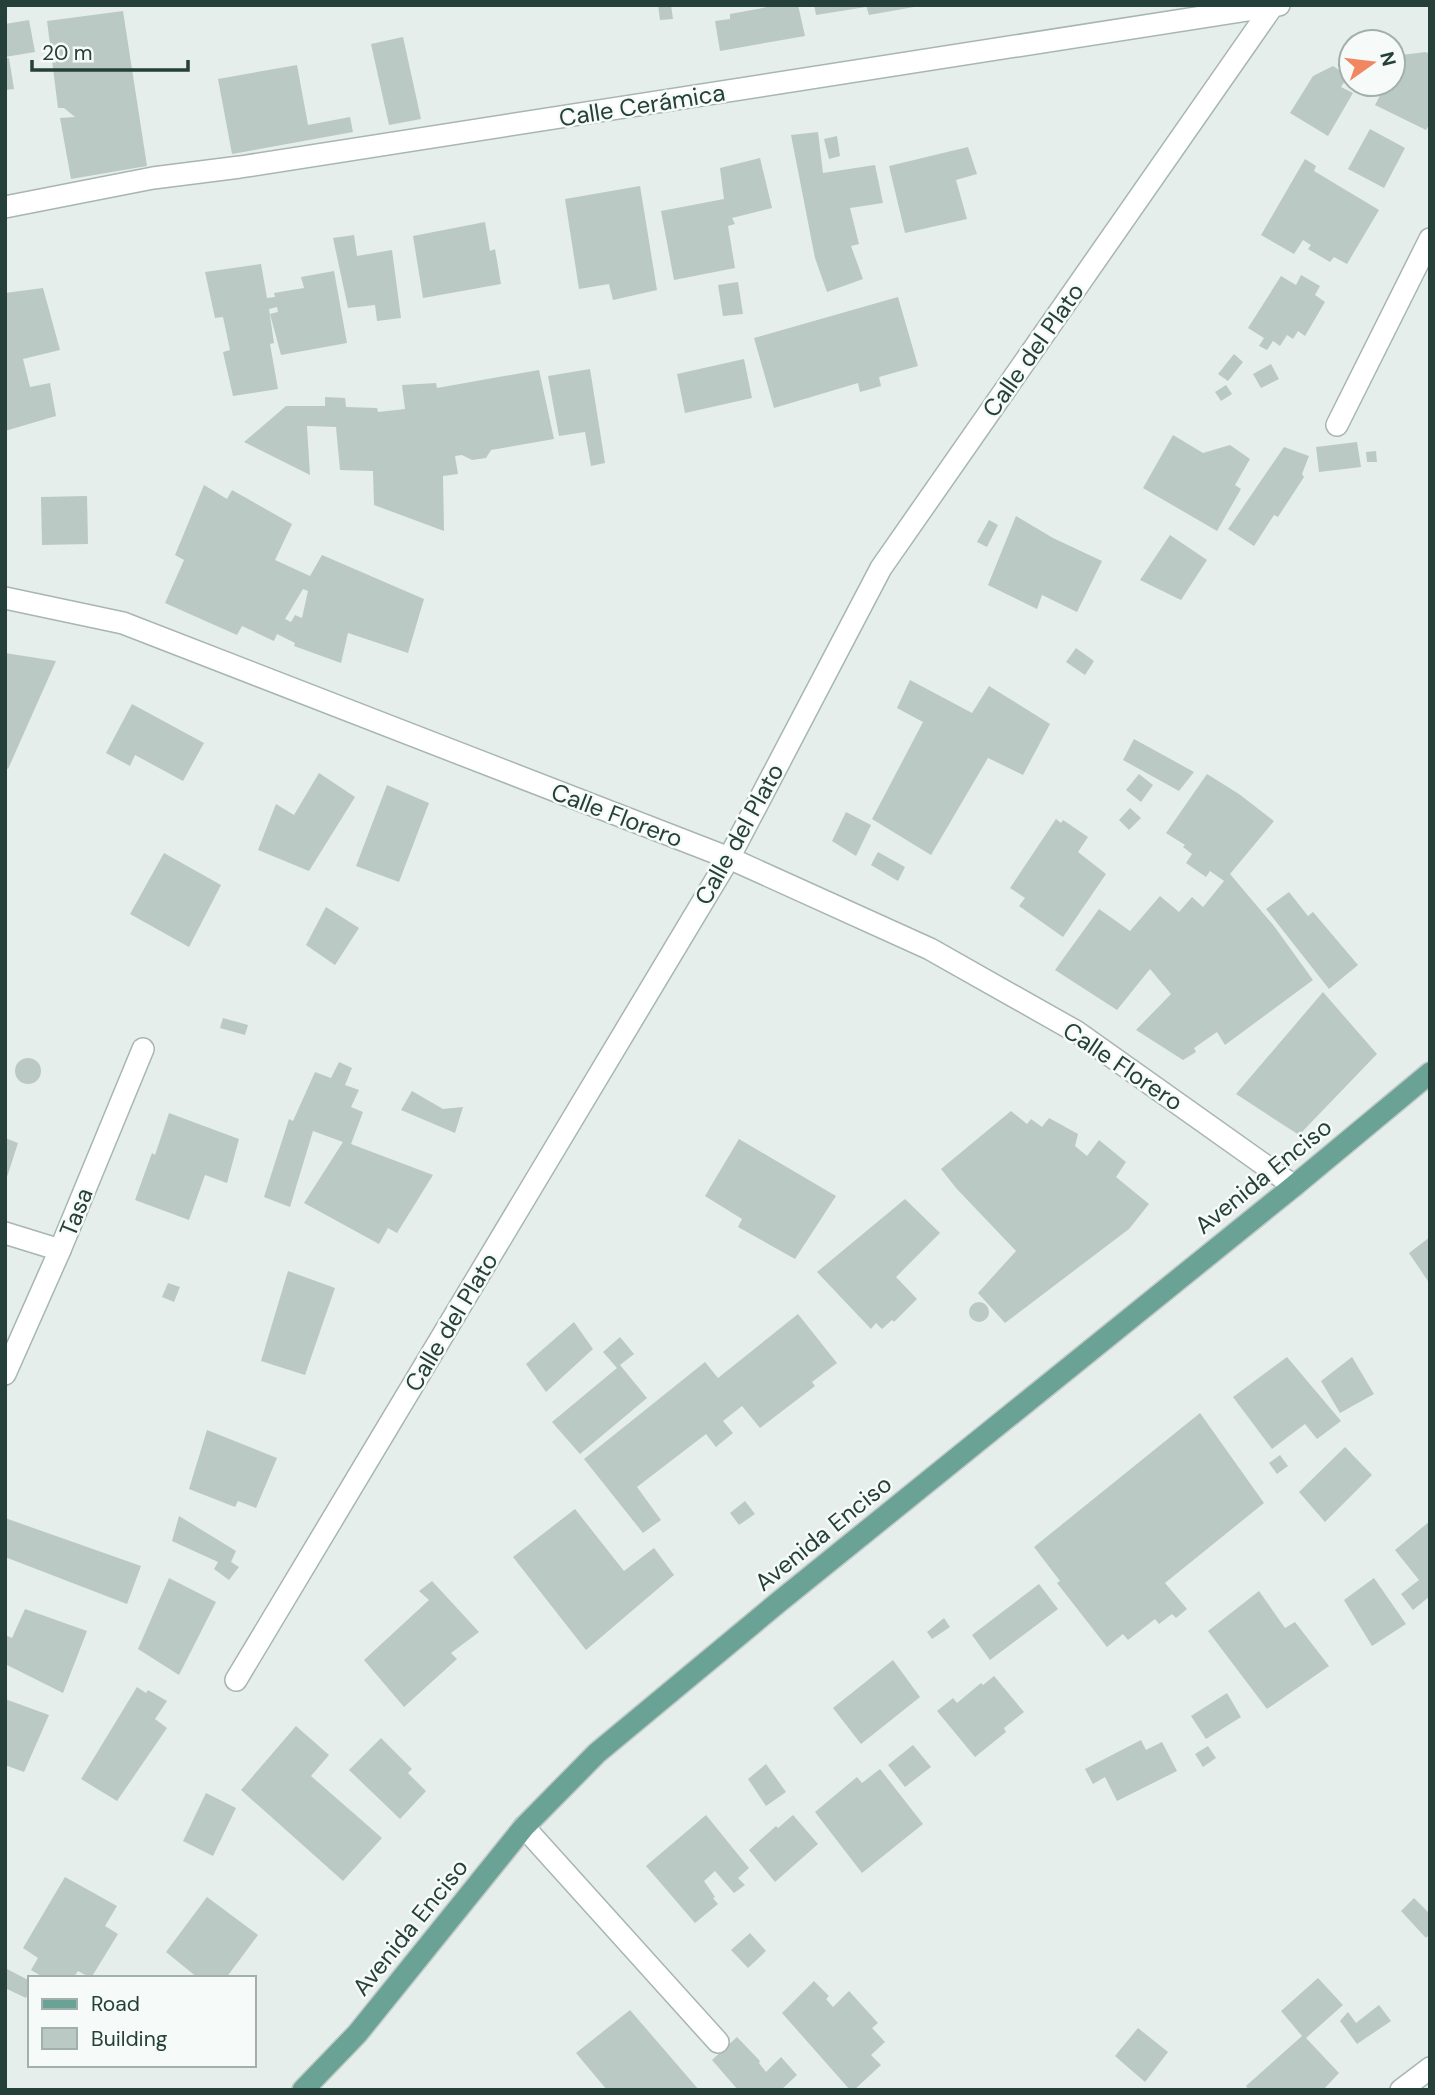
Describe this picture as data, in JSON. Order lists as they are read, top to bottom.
{
  "streets": {
    "main road": ["Avenida Enciso"],
    "street": [
      "Calle Cerámica",
      "Calle del Plato",
      "Calle Florero",
      "Tasa"
    ]
  },
  "crossings": [
    ["Calle Cerámica", "Calle del Plato"],
    ["Calle del Plato", "Calle Florero"],
    ["Calle Florero", "Avenida Enciso"]
  ],
  "legend": ["Road", "Building"],
  "scale_bar": "20 m",
  "north": "right"
}
